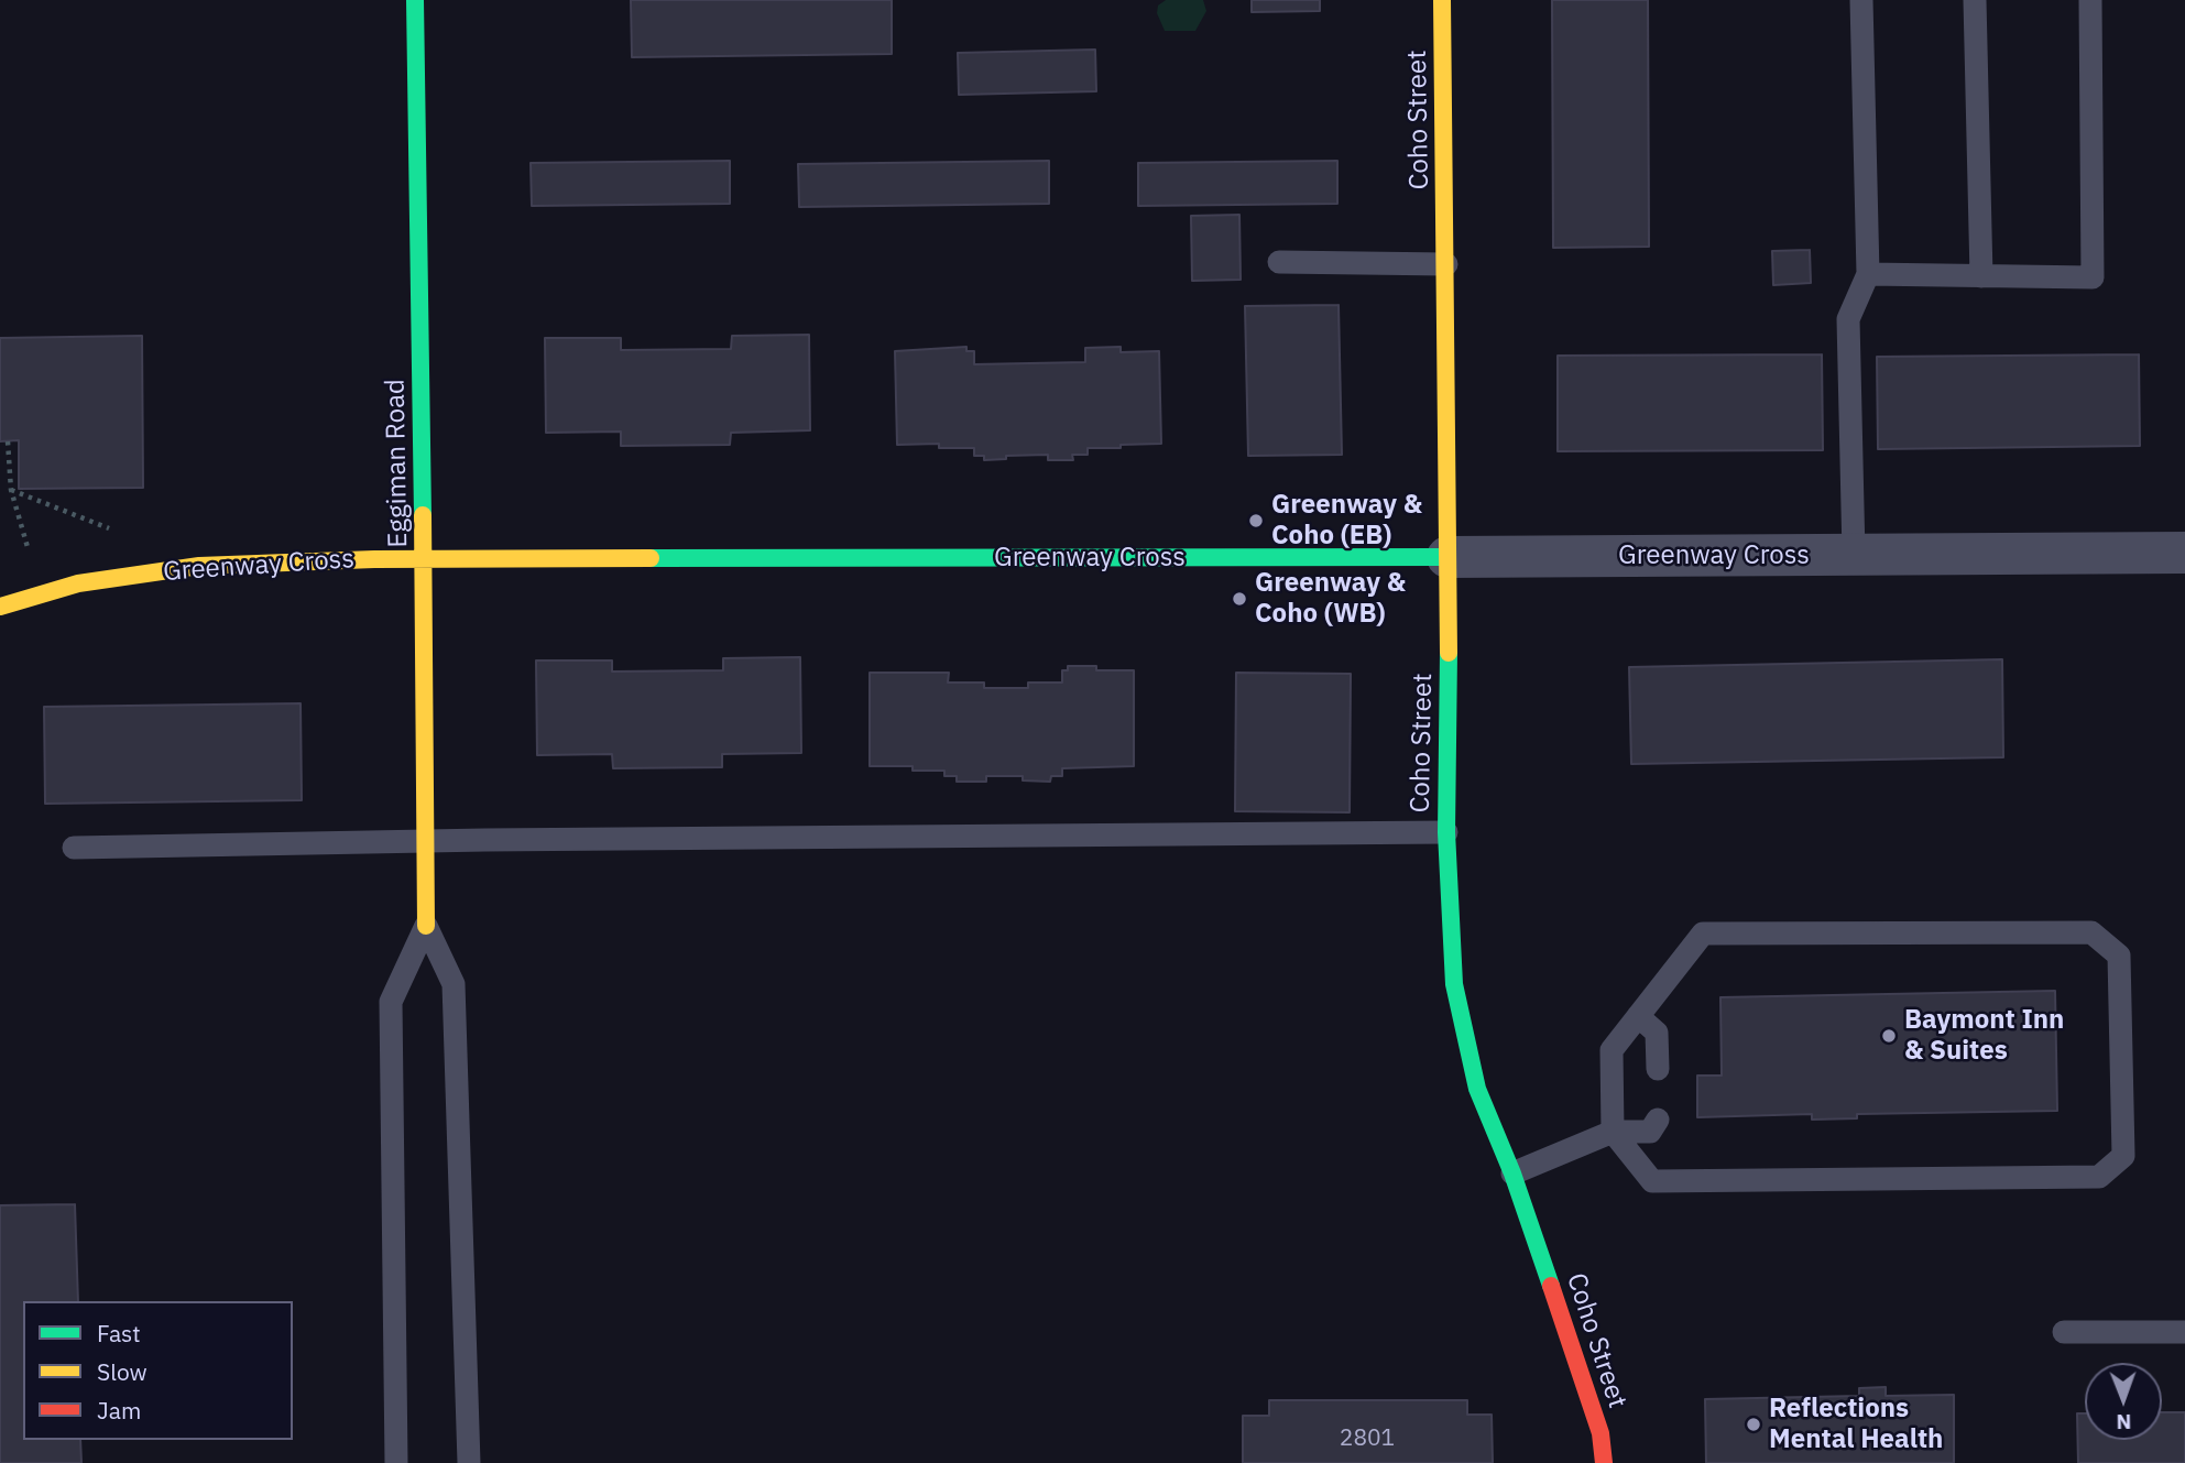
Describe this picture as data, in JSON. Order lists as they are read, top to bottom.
{
  "streets": {
    "street": ["Coho Street", "Eggiman Road", "Greenway Cross"]
  },
  "crossings": [
    ["Coho Street", "Greenway Cross"],
    ["Eggiman Road", "Greenway Cross"]
  ],
  "places": [
    "Greenway & Coho (EB)",
    "Greenway & Coho (WB)",
    "Baymont Inn & Suites",
    "Reflections Mental Health"
  ],
  "house_numbers": ["2801"],
  "legend": ["Fast", "Slow", "Jam"],
  "north": "bottom"
}
